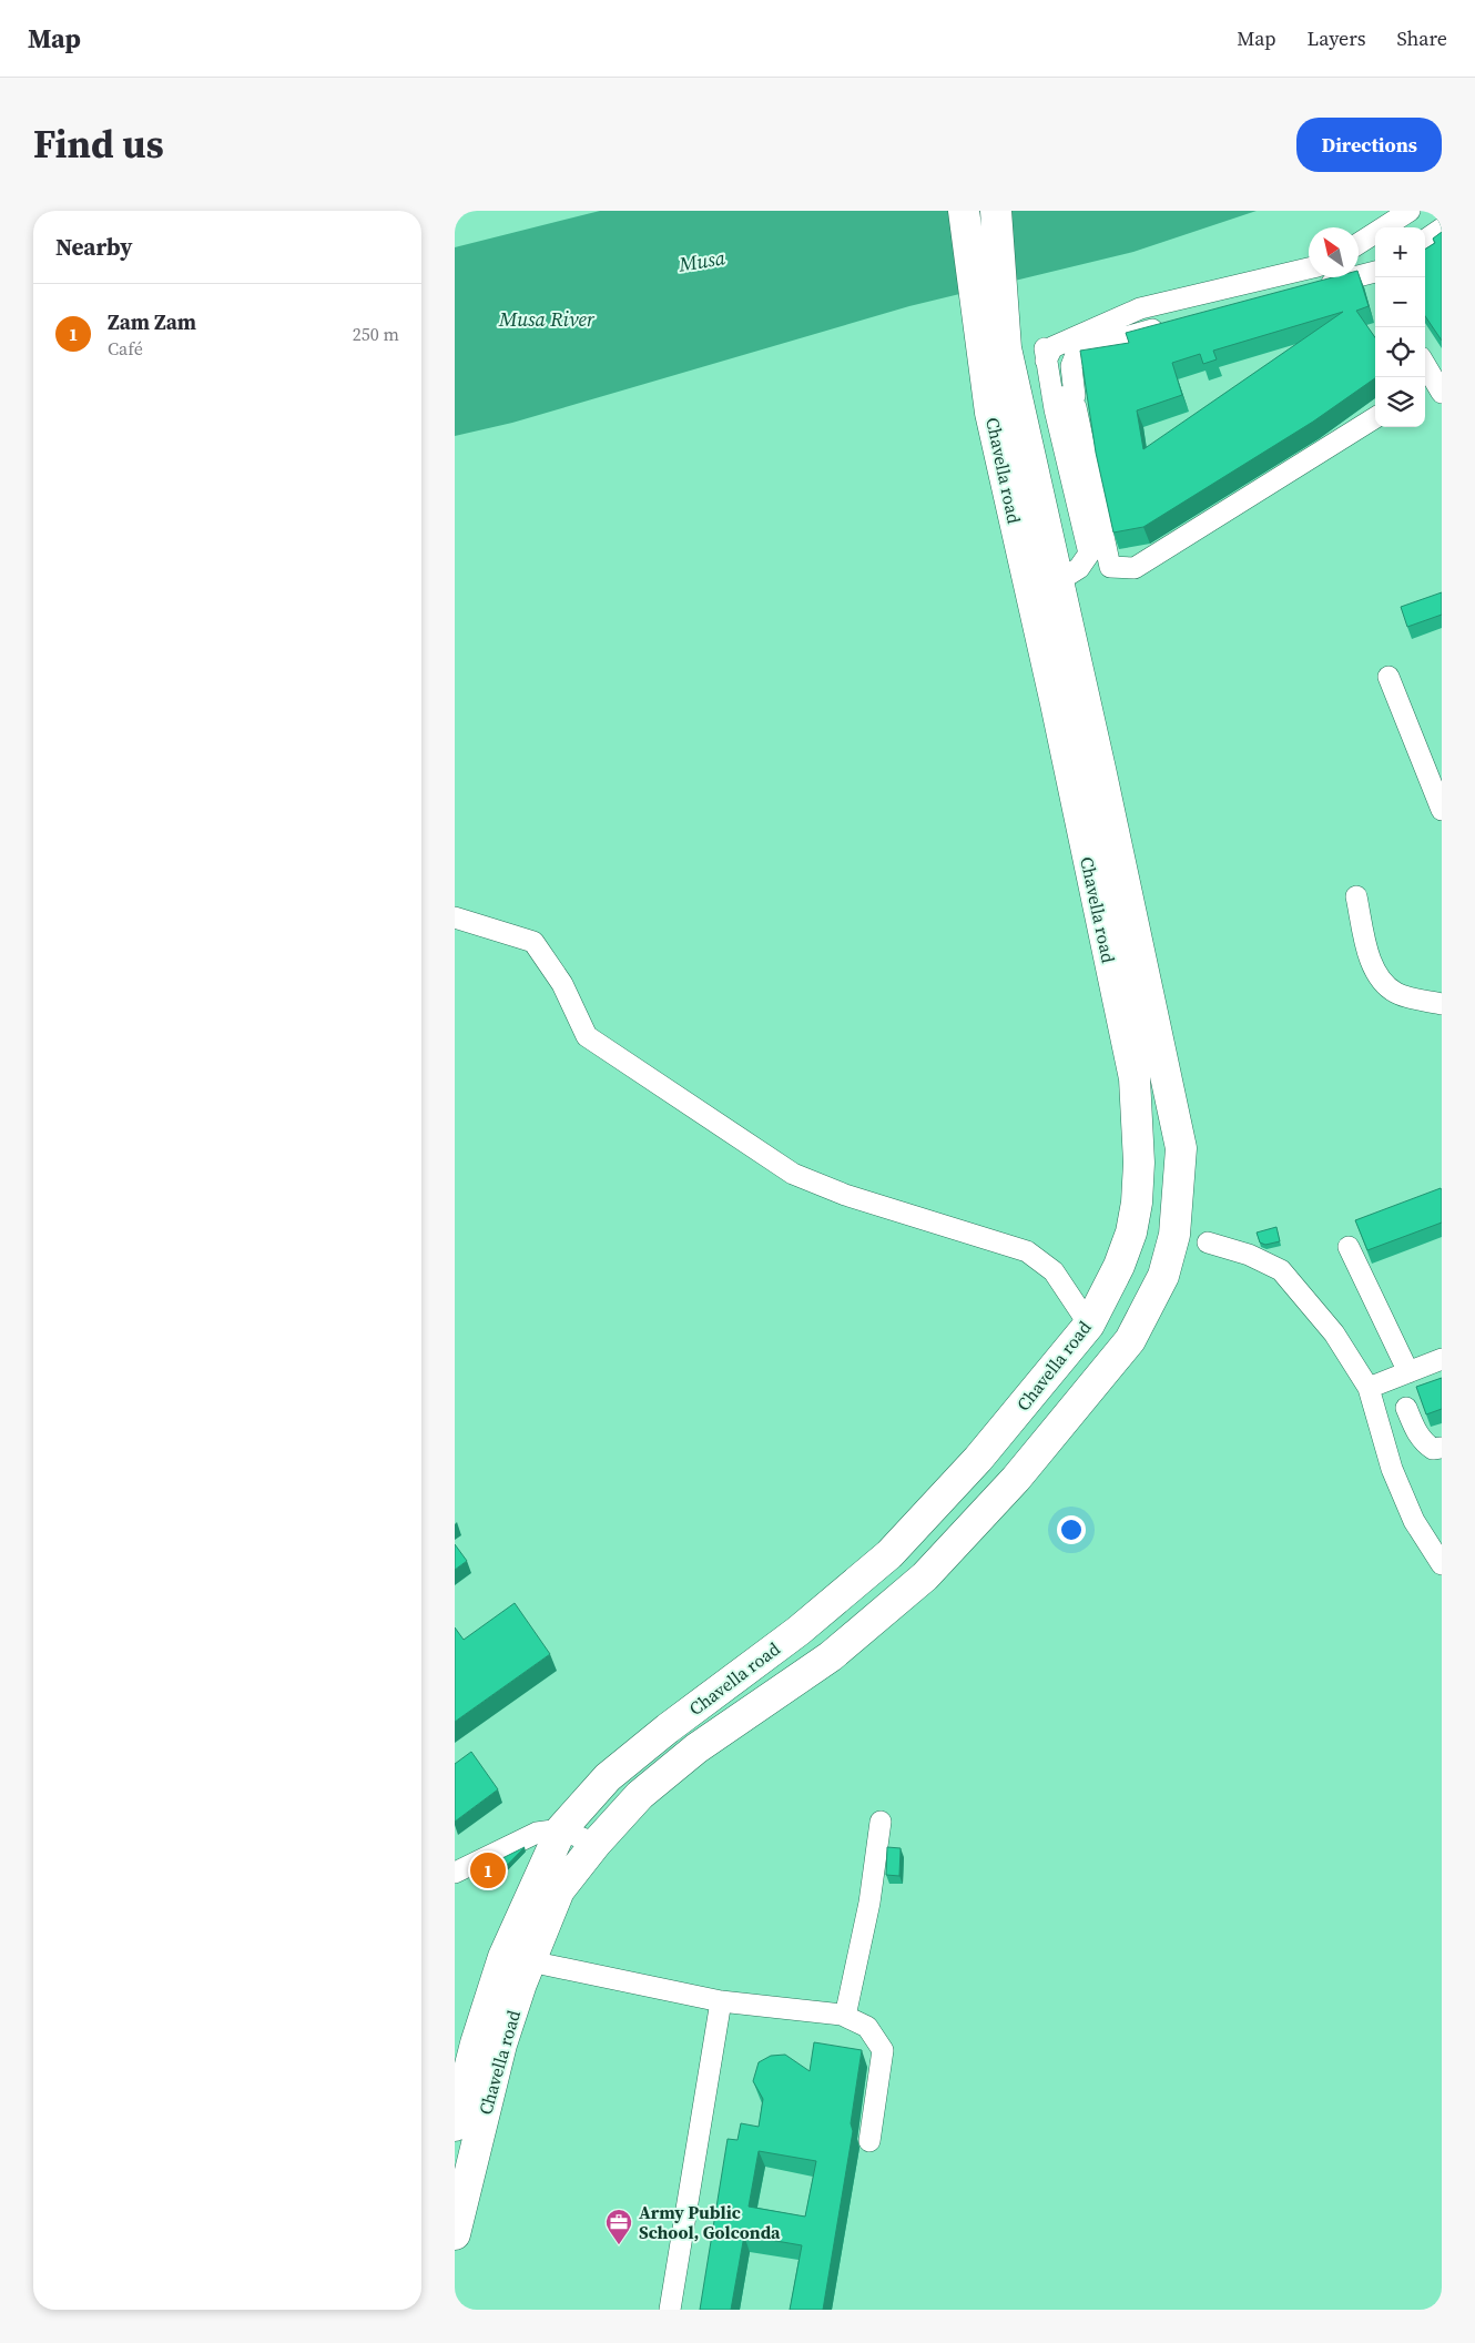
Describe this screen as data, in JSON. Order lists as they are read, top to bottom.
{
  "streets": {
    "highway": ["Chavella road"]
  },
  "water": ["Musa", "Musa River"],
  "places": {
    "office": ["Army Public School, Golconda"]
  },
  "north": "top left",
  "page": {
    "header": "Map",
    "nav": ["Map", "Layers", "Share"],
    "title": "Find us",
    "buttons": "Directions",
    "heading": "Nearby",
    "map_buttons": ["+", "−"],
    "list": [
      {
        "mark": "1",
        "name": "Zam Zam",
        "note": "Café",
        "value": "250 m"
      }
    ],
    "pins": "1"
  }
}
